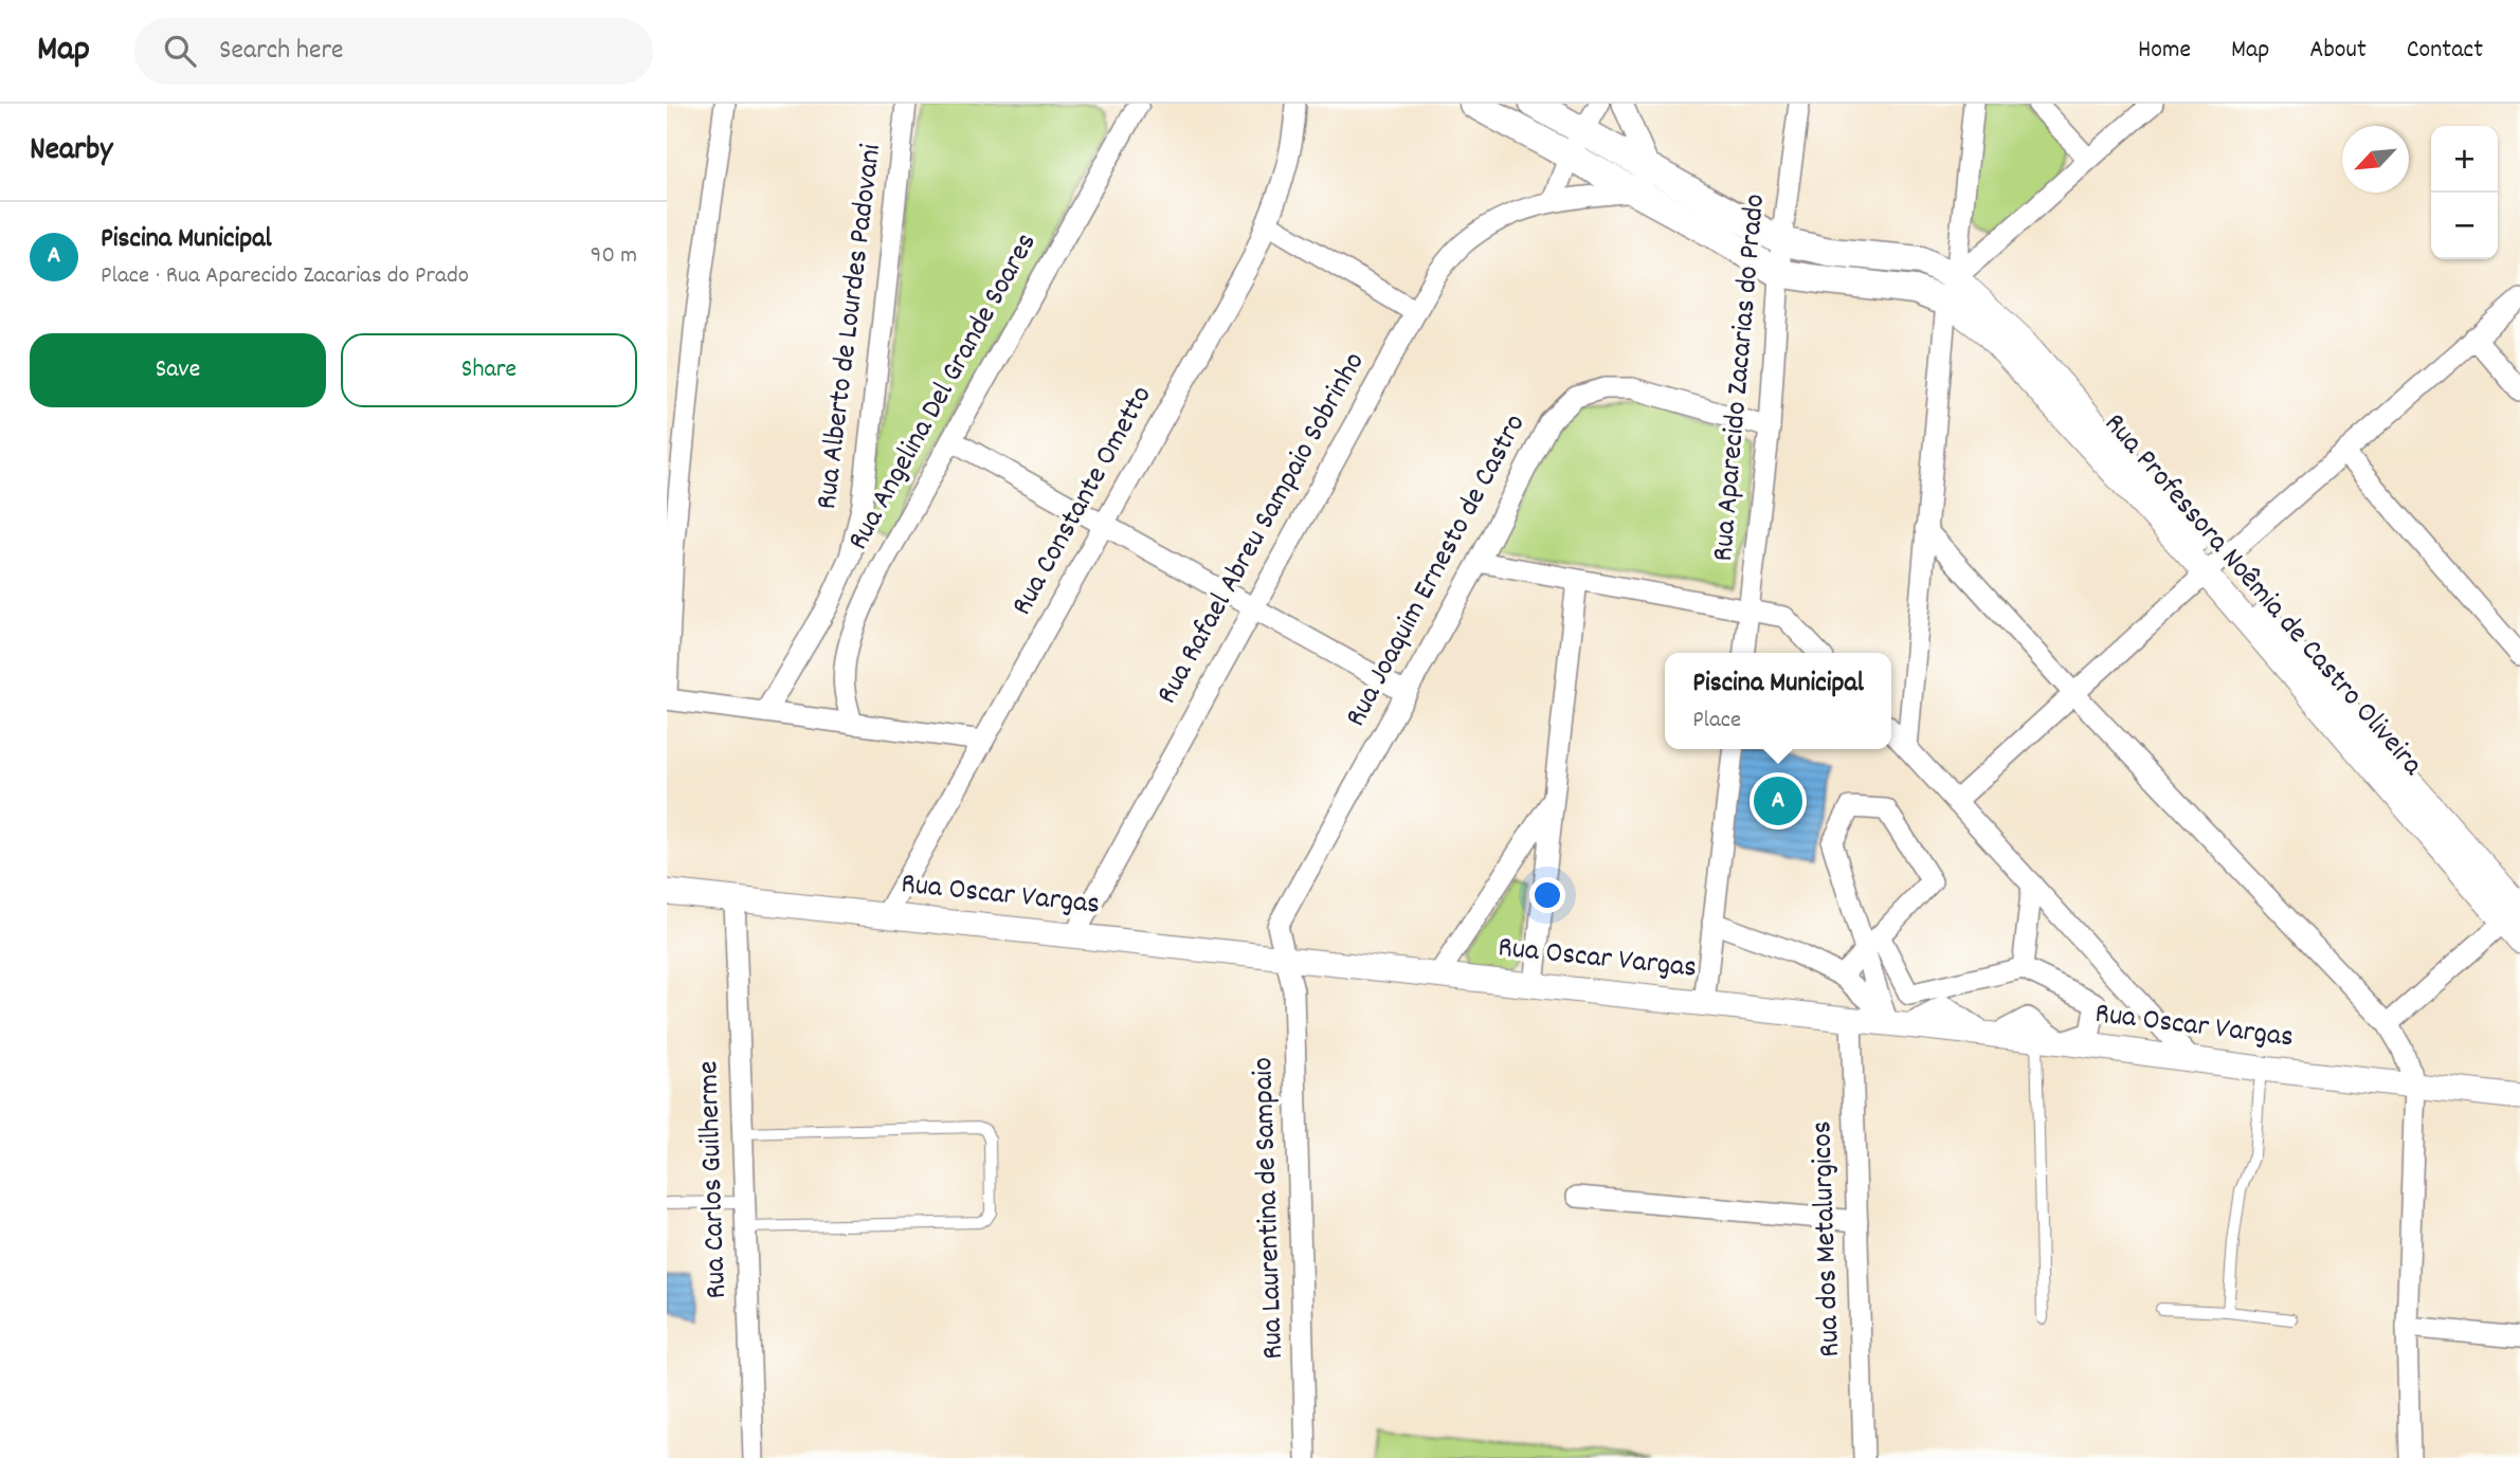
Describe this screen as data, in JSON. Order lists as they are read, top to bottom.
{
  "streets": {
    "street": [
      "Rua Alberto de Lourdes Padovani",
      "Rua Aparecido Zacarias do Prado",
      "Rua Angelina Del Grande Soares",
      "Rua Constante Ometto",
      "Rua Rafael Abreu Sampaio Sobrinho",
      "Rua Joaquim Ernesto de Castro",
      "Rua Professora Noêmia de Castro Oliveira",
      "Rua Oscar Vargas",
      "Rua Carlos Guilherme",
      "Rua Laurentina de Sampaio",
      "Rua dos Metalurgicos"
    ]
  },
  "crossings": [
    ["Rua Aparecido Zacarias do Prado", "Rua Joaquim Ernesto de Castro"],
    ["Rua Constante Ometto", "Rua Oscar Vargas"],
    ["Rua Rafael Abreu Sampaio Sobrinho", "Rua Oscar Vargas"],
    ["Rua Joaquim Ernesto de Castro", "Rua Oscar Vargas"],
    ["Rua Joaquim Ernesto de Castro", "Rua Laurentina de Sampaio"],
    ["Rua Oscar Vargas", "Rua Carlos Guilherme"],
    ["Rua Oscar Vargas", "Rua Laurentina de Sampaio"],
    ["Rua Oscar Vargas", "Rua dos Metalurgicos"]
  ],
  "north": "bottom left",
  "page": {
    "header": "Map",
    "search": "Search here",
    "nav": [
      "Home",
      "Map",
      "About",
      "Contact"
    ],
    "heading": "Nearby",
    "map_buttons": ["+", "−"],
    "list": [
      {
        "mark": "A",
        "name": "Piscina Municipal",
        "note": "Place · Rua Aparecido Zacarias do Prado",
        "value": "90 m"
      }
    ],
    "buttons": ["Save", "Share"],
    "popup": ["Piscina Municipal", "Place"],
    "pins": "A"
  }
}
